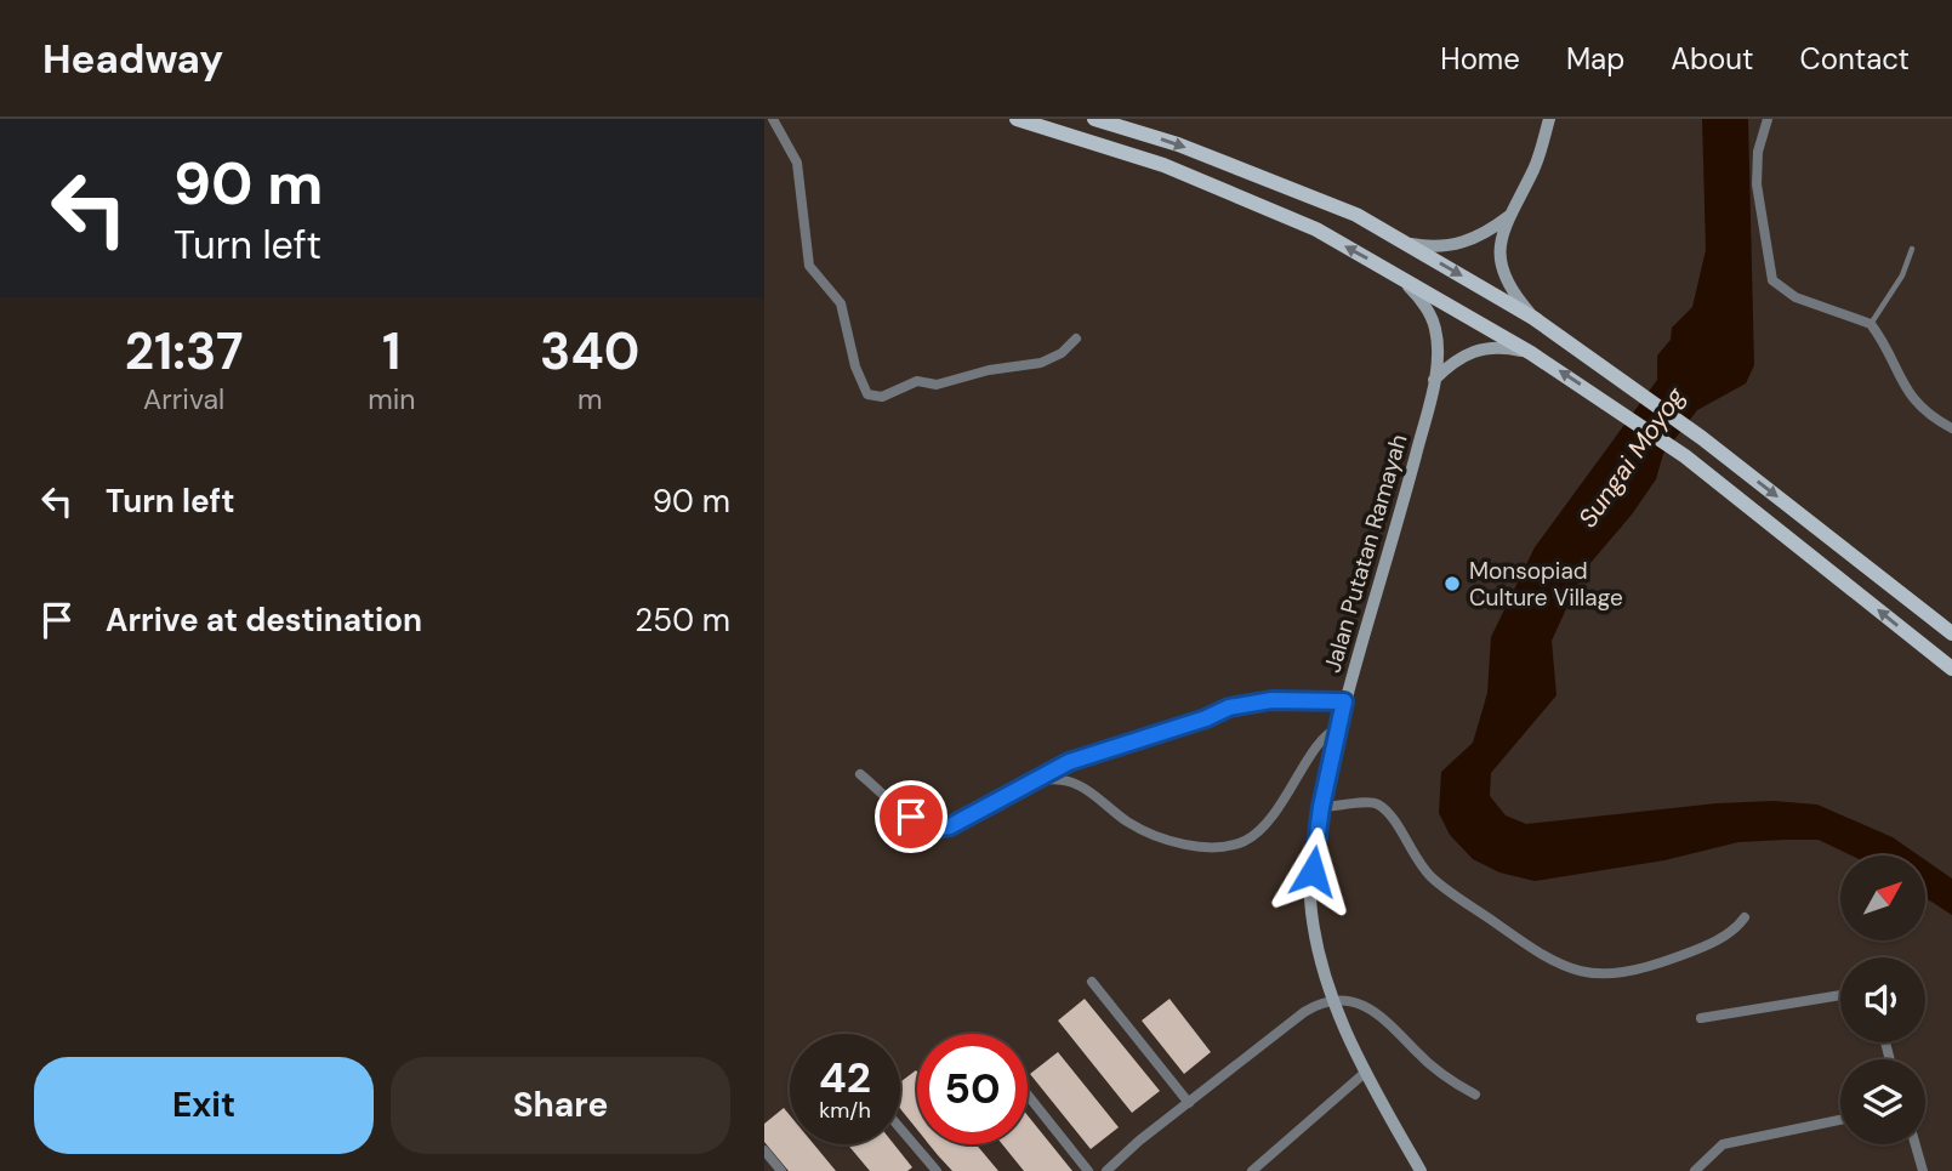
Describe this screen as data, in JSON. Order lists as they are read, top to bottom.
{
  "streets": {
    "main road": ["Jalan Putatan Ramayah"]
  },
  "water": ["Sungai Moyog"],
  "places": ["Monsopiad Culture Village"],
  "north": "top right",
  "page": {
    "header": "Headway",
    "nav": [
      "Home",
      "Map",
      "About",
      "Contact"
    ],
    "turn": ["90 m", "Turn left"],
    "eta": [
      "21:37",
      "Arrival",
      "1",
      "min",
      "340",
      "m"
    ],
    "list": [
      {
        "name": "Turn left",
        "value": "90 m"
      },
      {
        "name": "Arrive at destination",
        "value": "250 m"
      }
    ],
    "speed": "42 km/h",
    "limit": "50",
    "buttons": ["Exit", "Share"]
  }
}
